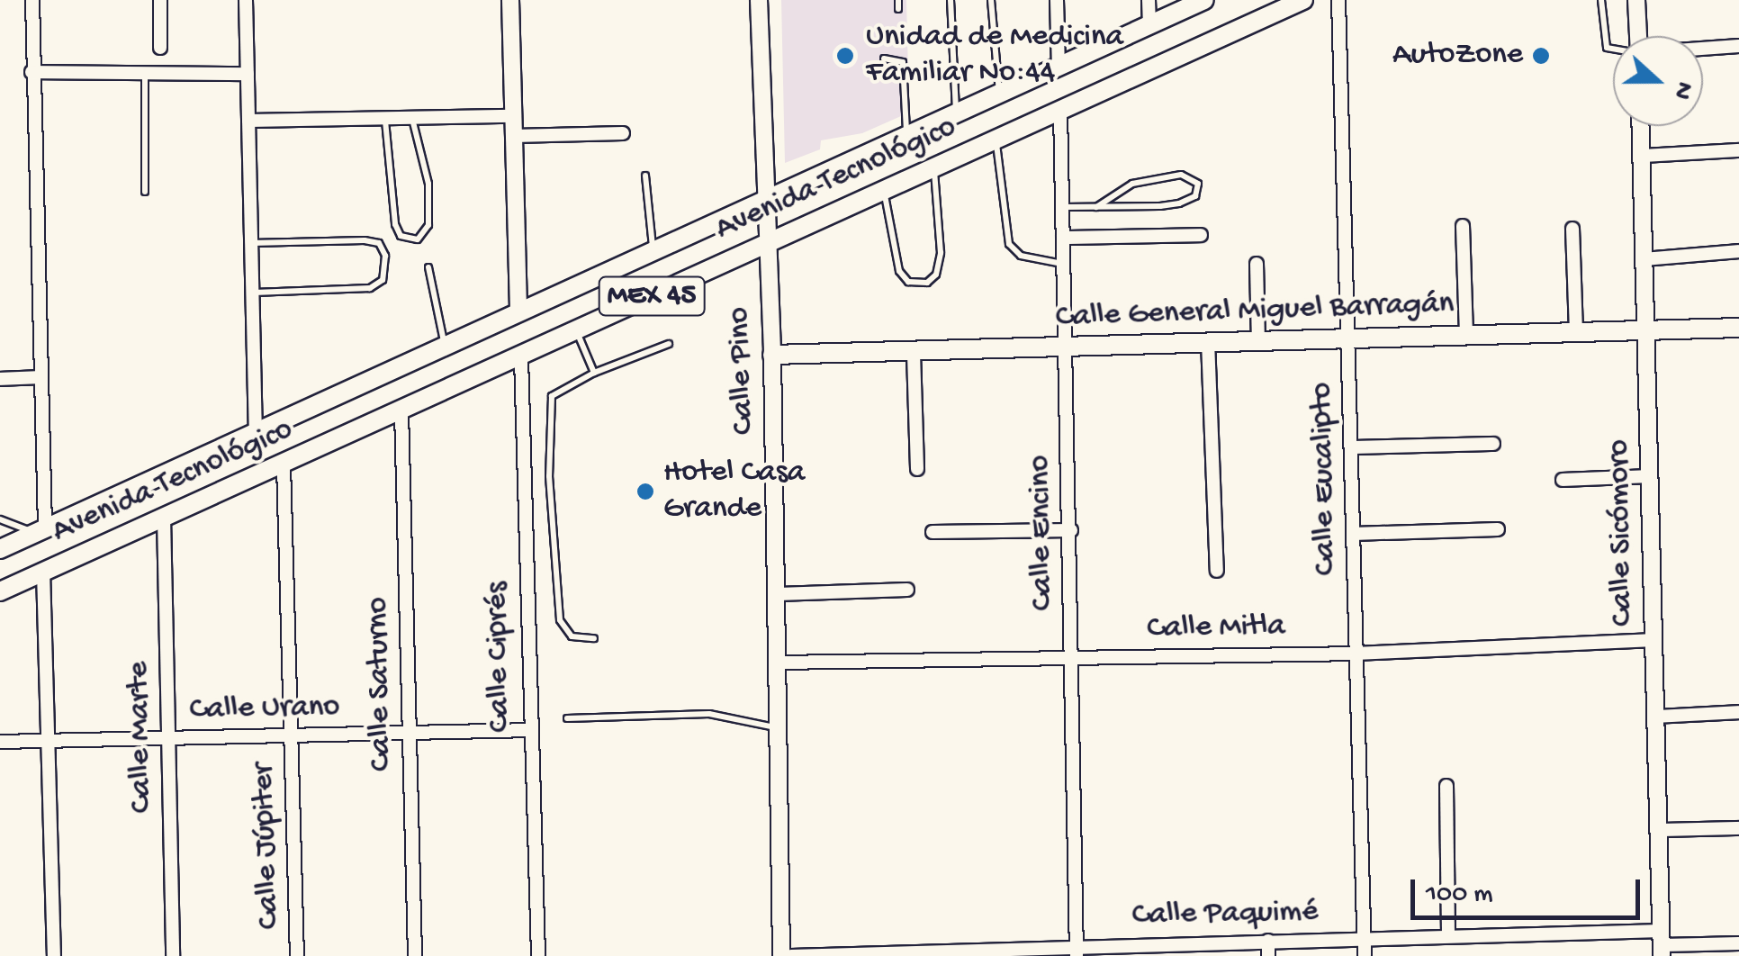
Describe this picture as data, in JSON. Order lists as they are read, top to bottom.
{
  "streets": {
    "main road": ["Avenida Tecnológico", "MEX 45", "Calle General Miguel Barragán"],
    "street": [
      "Calle Pino",
      "Calle Eucalipto",
      "Calle Encino",
      "Calle Sicómoro",
      "Calle Mitla",
      "Calle Ciprés",
      "Calle Saturno",
      "Calle Urano",
      "Calle Marte",
      "Calle Júpiter",
      "Calle Paquimé"
    ]
  },
  "crossings": [
    ["Avenida Tecnológico", "Calle Pino"],
    ["Avenida Tecnológico", "Calle Encino"],
    ["Avenida Tecnológico", "Calle Ciprés"],
    ["Avenida Tecnológico", "Calle Saturno"],
    ["Avenida Tecnológico", "Calle Marte"],
    ["Avenida Tecnológico", "Calle Júpiter"],
    ["Calle General Miguel Barragán", "Calle Pino"],
    ["Calle General Miguel Barragán", "Calle Eucalipto"],
    ["Calle General Miguel Barragán", "Calle Encino"],
    ["Calle General Miguel Barragán", "Calle Sicómoro"],
    ["Calle Pino", "Calle Mitla"],
    ["Calle Eucalipto", "Calle Mitla"],
    ["Calle Eucalipto", "Calle Paquimé"],
    ["Calle Encino", "Calle Mitla"],
    ["Calle Encino", "Calle Paquimé"],
    ["Calle Sicómoro", "Calle Mitla"],
    ["Calle Sicómoro", "Calle Paquimé"],
    ["Calle Ciprés", "Calle Urano"],
    ["Calle Saturno", "Calle Urano"],
    ["Calle Urano", "Calle Marte"],
    ["Calle Urano", "Calle Júpiter"]
  ],
  "places": ["Unidad de Medicina Familiar No:44", "AutoZone", "Hotel Casa Grande"],
  "scale_bar": "100 m",
  "north": "right"
}
